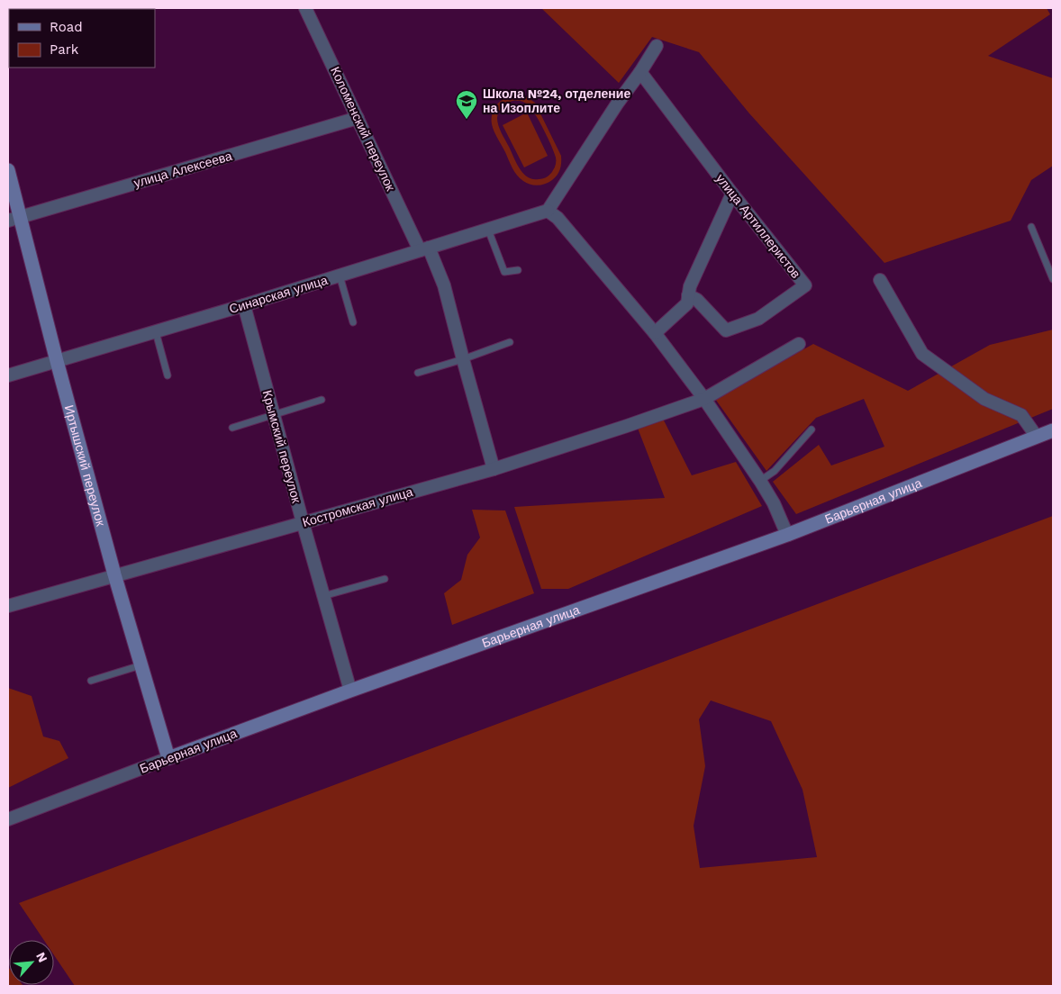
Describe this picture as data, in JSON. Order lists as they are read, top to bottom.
{
  "streets": {
    "street": [
      "Коломенский переулок",
      "улица Алексеева",
      "улица Артиллеристов",
      "Синарская улица",
      "Крымский переулок",
      "Иртышский переулок",
      "Барьерная улица",
      "Костромская улица"
    ]
  },
  "crossings": [
    ["Коломенский переулок", "улица Алексеева"],
    ["Коломенский переулок", "Синарская улица"],
    ["Коломенский переулок", "Костромская улица"],
    ["улица Алексеева", "Иртышский переулок"],
    ["Синарская улица", "Крымский переулок"],
    ["Синарская улица", "Иртышский переулок"],
    ["Крымский переулок", "Барьерная улица"],
    ["Крымский переулок", "Костромская улица"],
    ["Иртышский переулок", "Барьерная улица"],
    ["Иртышский переулок", "Костромская улица"]
  ],
  "places": {
    "school or university": ["Школа №24, отделение на Изоплите"]
  },
  "legend": ["Road", "Park"],
  "north": "top right"
}
